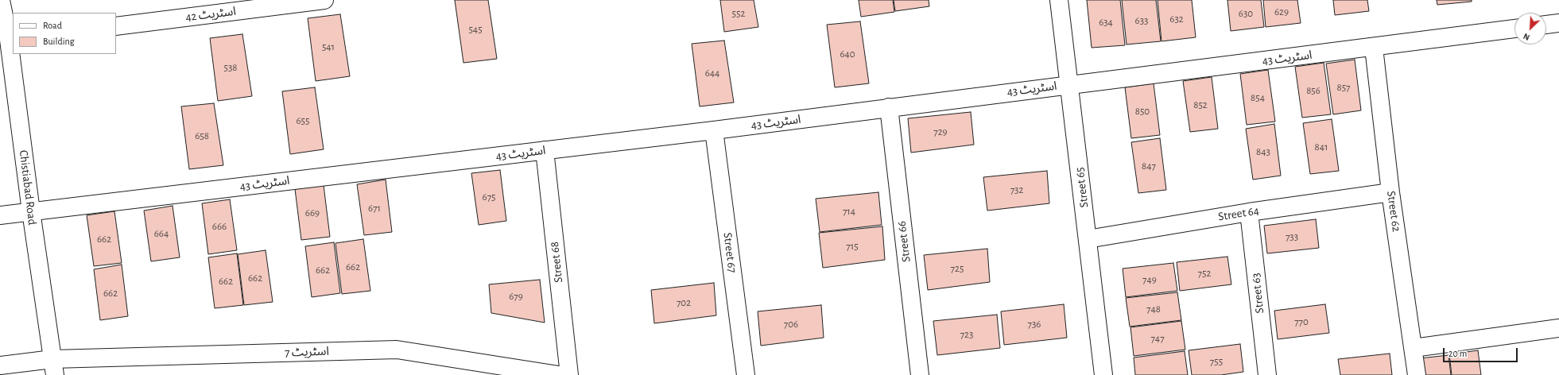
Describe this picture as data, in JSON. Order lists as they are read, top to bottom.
{
  "streets": {
    "street": [
      "اسٹریٹ 42",
      "اسٹریٹ 43",
      "Chistiabad Road",
      "Street 65",
      "Street 62",
      "Street 64",
      "Street 66",
      "Street 67",
      "Street 68",
      "Street 63",
      "اسٹریٹ 7"
    ]
  },
  "crossings": [
    ["اسٹریٹ 43", "Chistiabad Road"],
    ["اسٹریٹ 43", "Street 65"],
    ["اسٹریٹ 43", "Street 62"],
    ["اسٹریٹ 43", "Street 66"],
    ["اسٹریٹ 43", "Street 67"],
    ["اسٹریٹ 43", "Street 68"],
    ["Chistiabad Road", "اسٹریٹ 7"],
    ["Street 65", "Street 64"],
    ["Street 62", "Street 64"],
    ["Street 64", "Street 63"]
  ],
  "house_numbers": [
    "629",
    "552",
    "630",
    "632",
    "633",
    "634",
    "545",
    "541",
    "640",
    "538",
    "644",
    "857",
    "856",
    "854",
    "852",
    "850",
    "655",
    "729",
    "658",
    "841",
    "843",
    "847",
    "732",
    "675",
    "671",
    "714",
    "669",
    "666",
    "664",
    "733",
    "662",
    "715",
    "662",
    "725",
    "662",
    "752",
    "662",
    "749",
    "662",
    "662",
    "679",
    "702",
    "748",
    "770",
    "706",
    "736",
    "723",
    "747",
    "755"
  ],
  "legend": ["Road", "Building"],
  "scale_bar": "20 m",
  "north": "bottom left"
}
